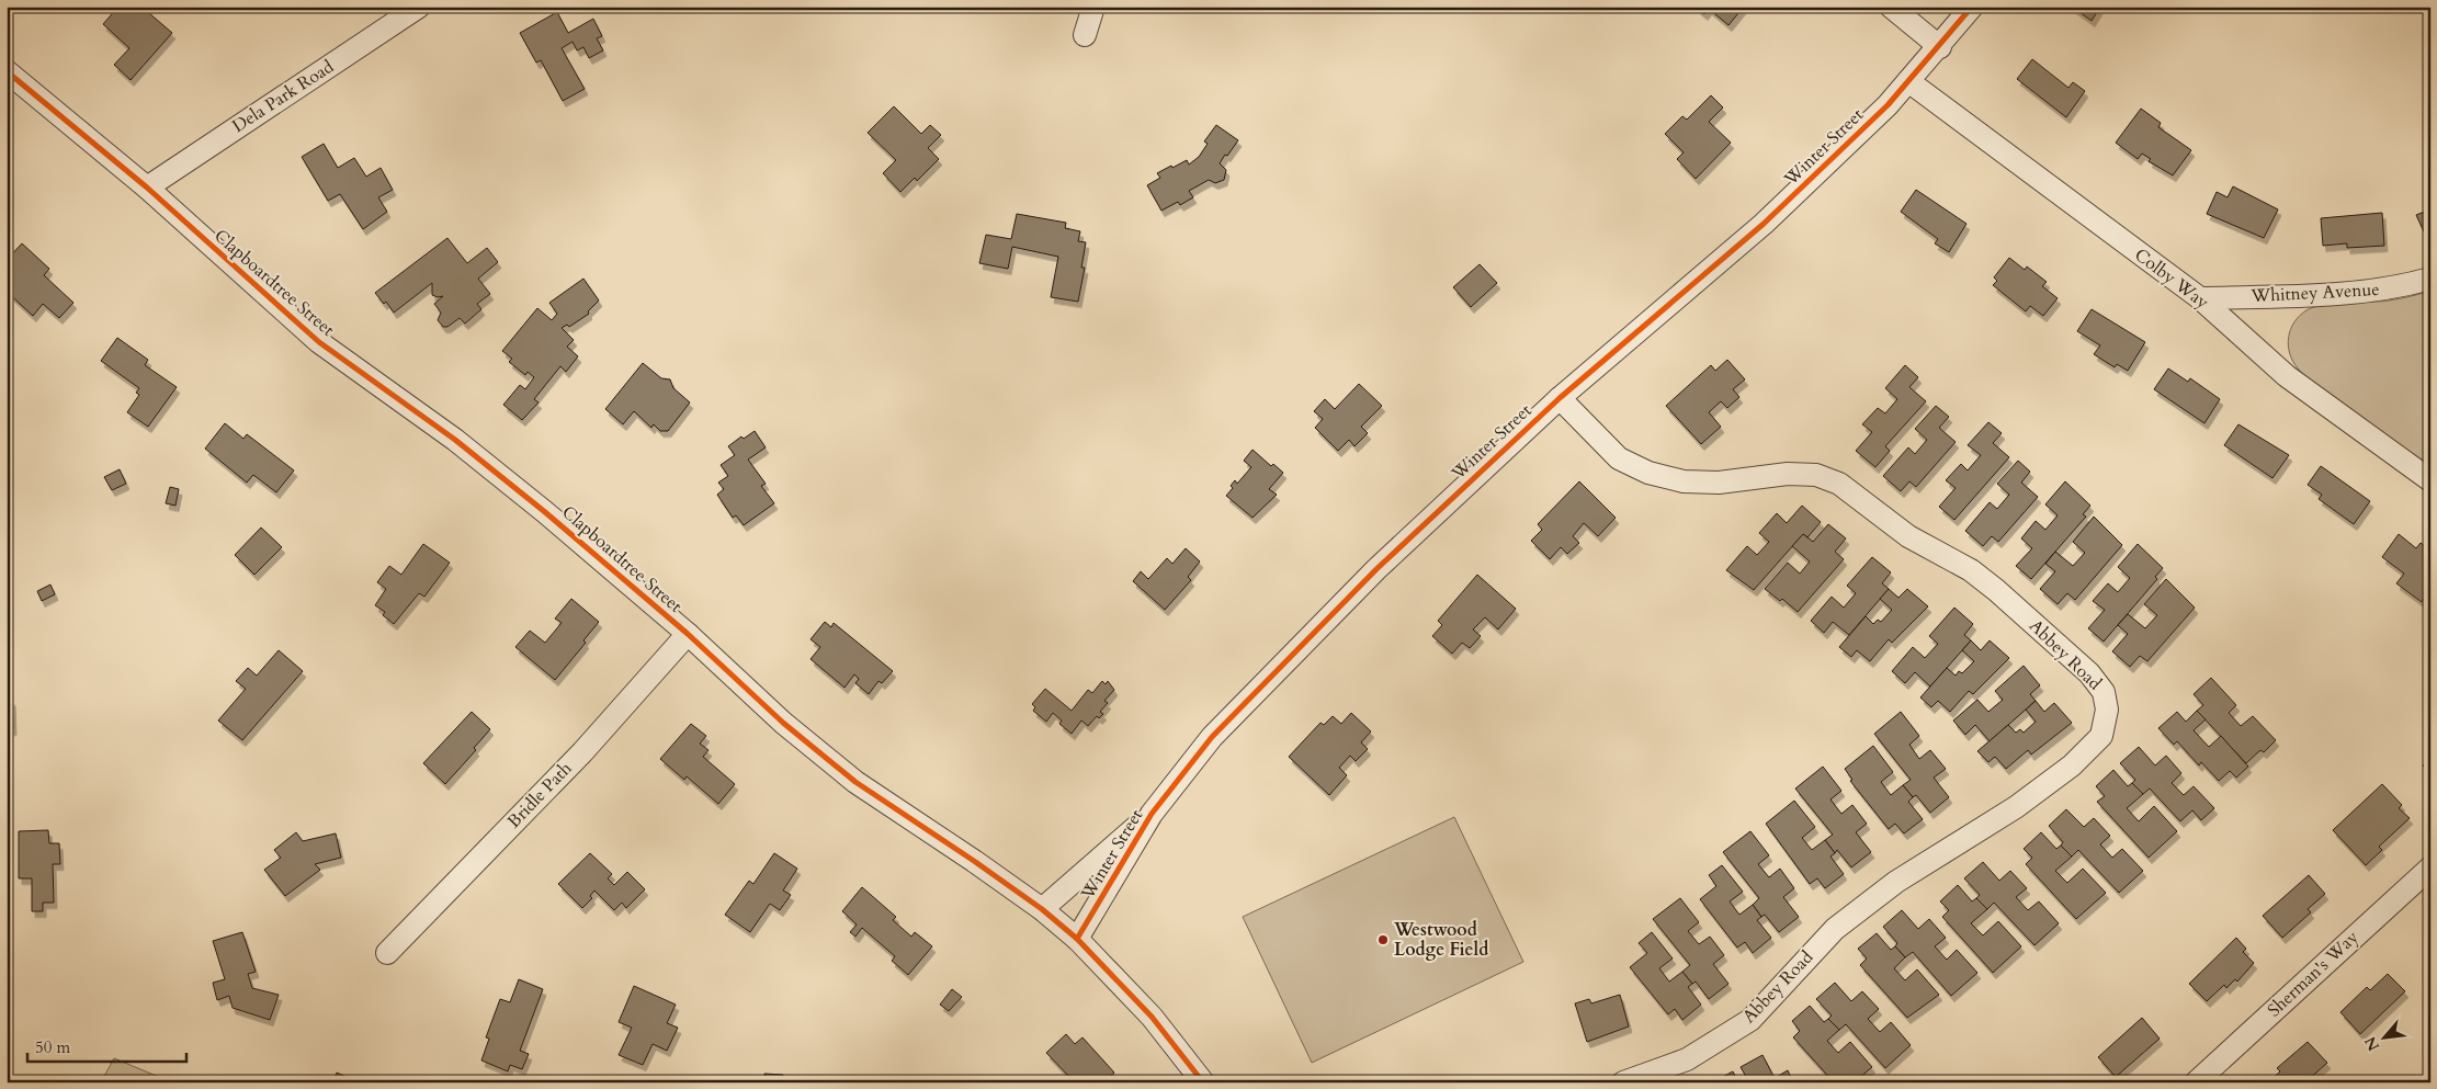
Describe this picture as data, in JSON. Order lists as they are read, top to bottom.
{
  "streets": {
    "street": [
      "Dela Park Road",
      "Winter Street",
      "Colby Way",
      "Clapboardtree Street",
      "Whitney Avenue",
      "Abbey Road",
      "Bridle Path",
      "Sherman's Way"
    ]
  },
  "crossings": [
    ["Dela Park Road", "Clapboardtree Street"],
    ["Winter Street", "Colby Way"],
    ["Winter Street", "Clapboardtree Street"],
    ["Winter Street", "Abbey Road"],
    ["Colby Way", "Whitney Avenue"],
    ["Clapboardtree Street", "Bridle Path"]
  ],
  "places": ["Westwood Lodge Field"],
  "scale_bar": "50 m",
  "north": "bottom left"
}
